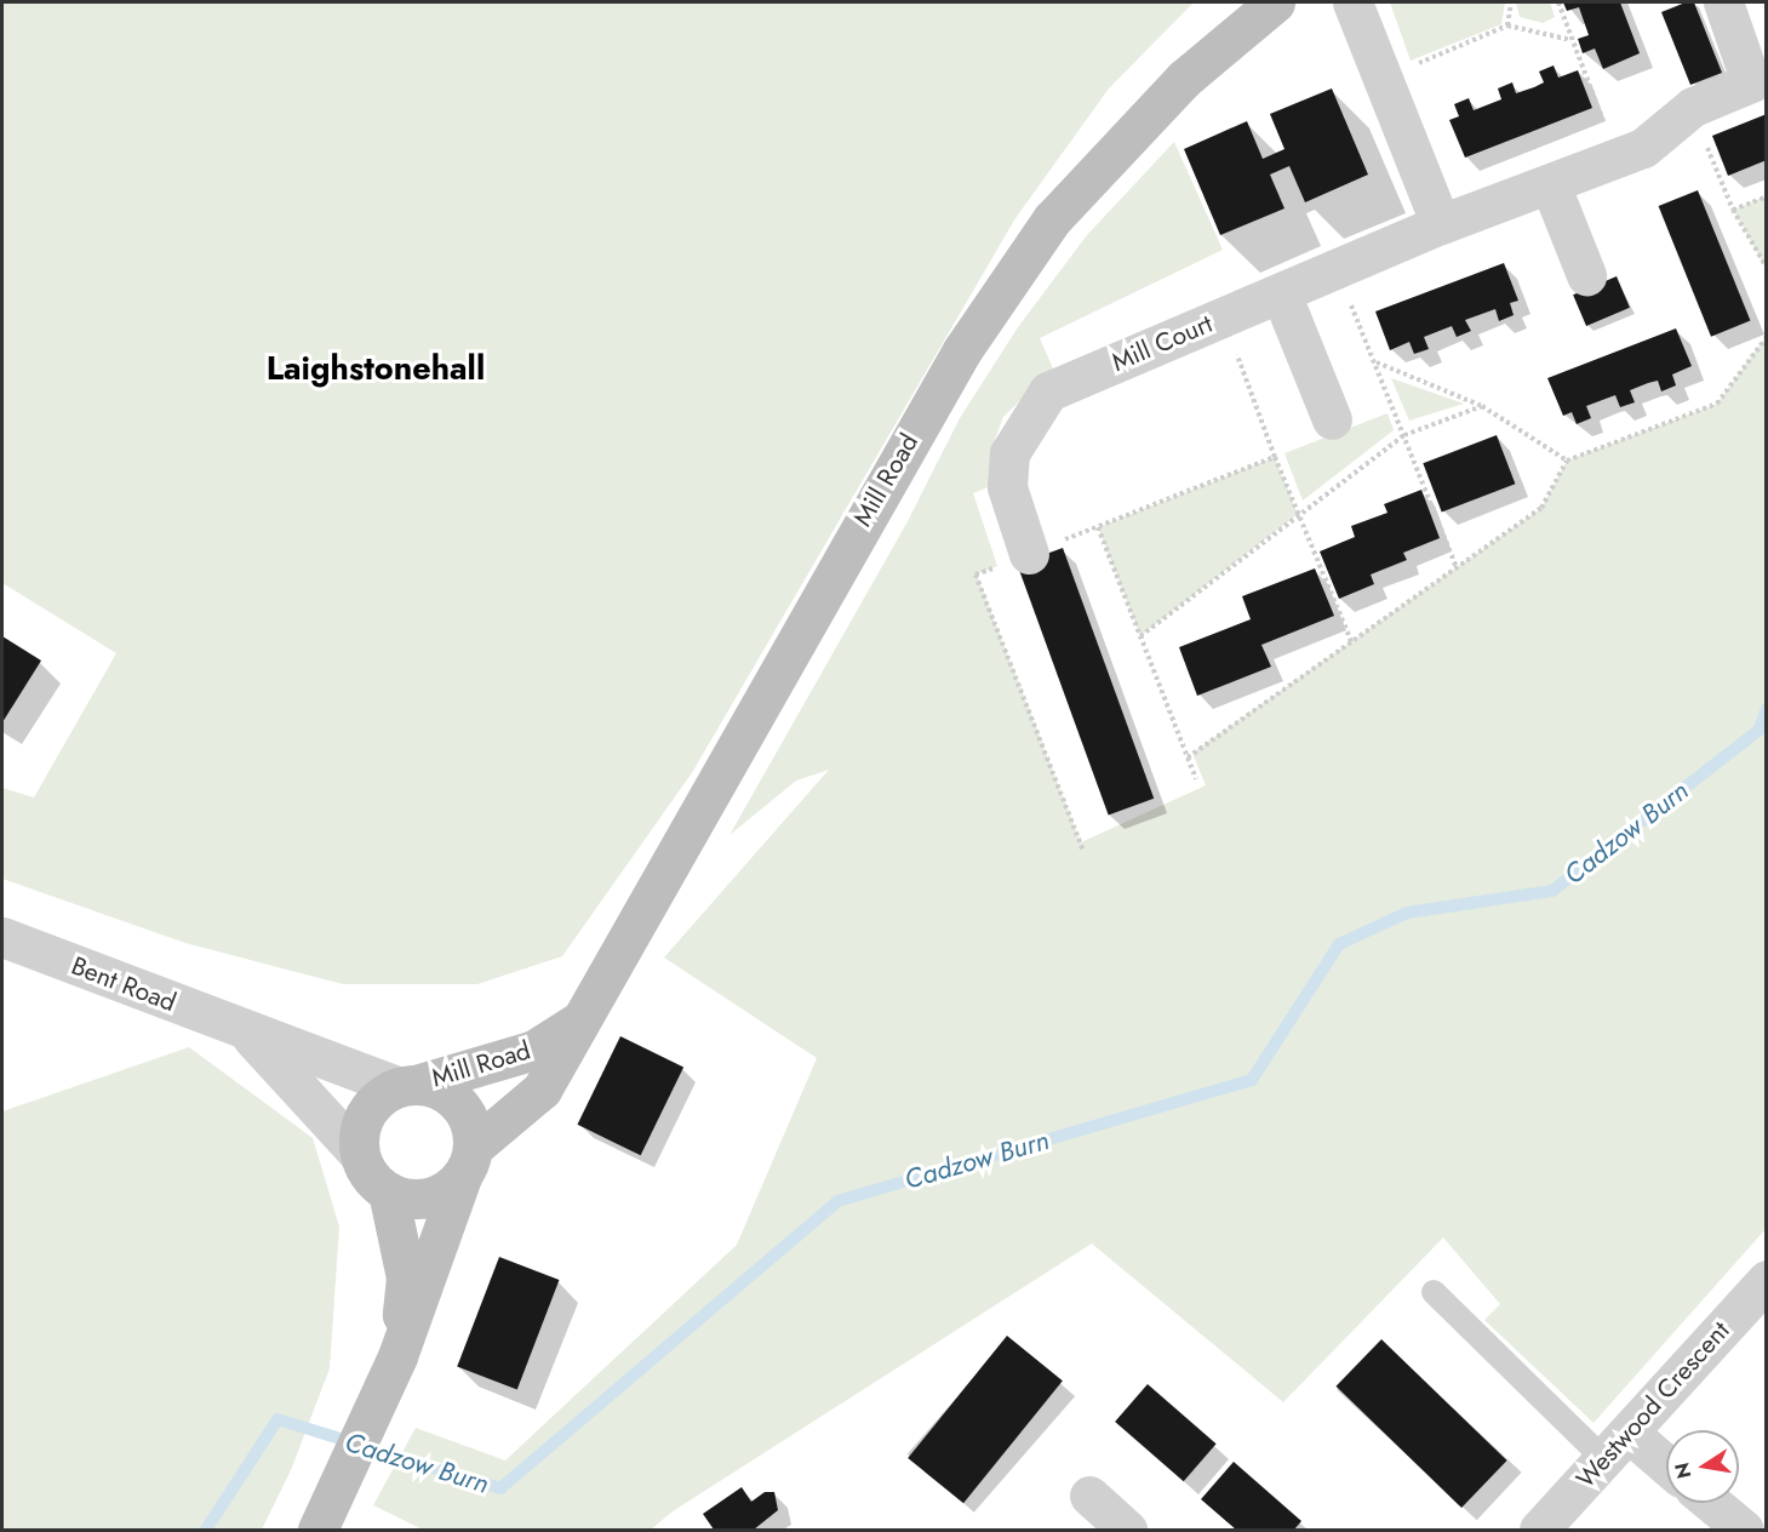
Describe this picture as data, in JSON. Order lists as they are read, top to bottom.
{
  "streets": {
    "main road": ["Mill Road"],
    "street": ["Mill Court", "Bent Road", "Westwood Crescent"]
  },
  "crossings": [
    ["Mill Road", "Bent Road"]
  ],
  "districts": ["Laighstonehall"],
  "water": ["Cadzow Burn"],
  "north": "left"
}
